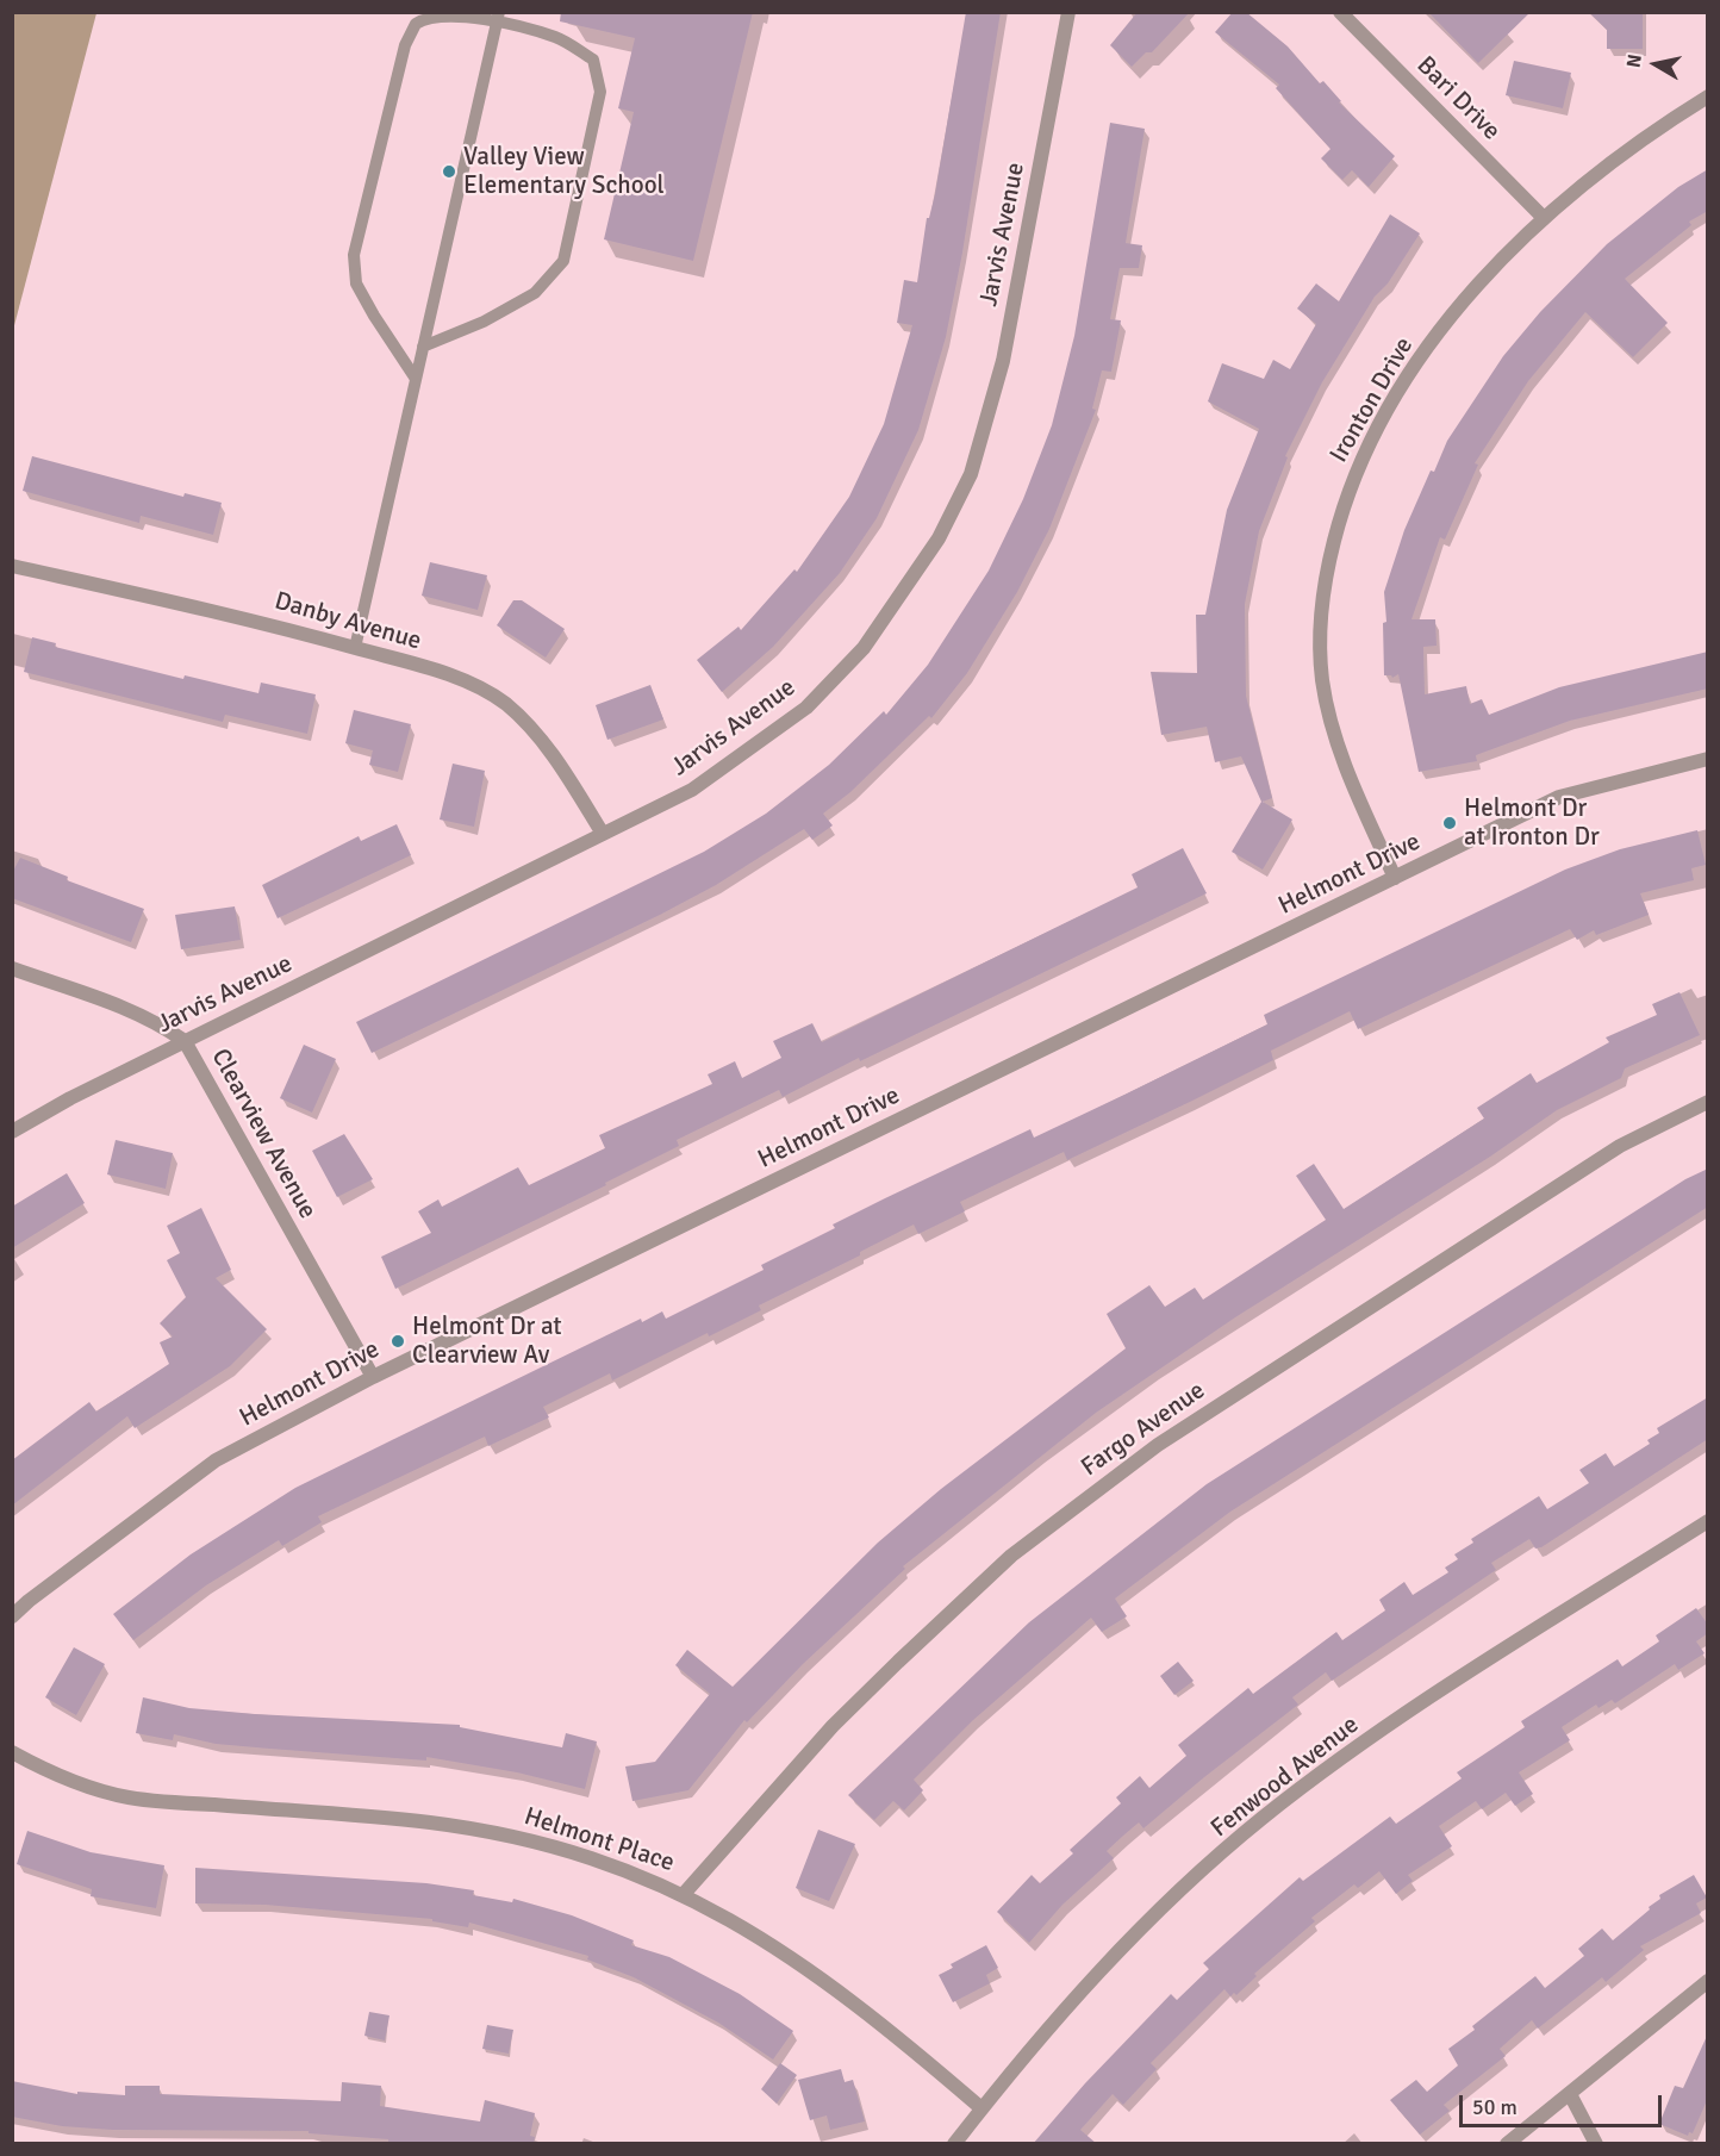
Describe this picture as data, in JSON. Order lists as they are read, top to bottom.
{
  "streets": {
    "street": [
      "Bari Drive",
      "Jarvis Avenue",
      "Ironton Drive",
      "Danby Avenue",
      "Helmont Drive",
      "Clearview Avenue",
      "Fargo Avenue",
      "Fenwood Avenue",
      "Helmont Place"
    ]
  },
  "crossings": [
    ["Bari Drive", "Ironton Drive"],
    ["Jarvis Avenue", "Danby Avenue"],
    ["Jarvis Avenue", "Clearview Avenue"],
    ["Ironton Drive", "Helmont Drive"],
    ["Helmont Drive", "Clearview Avenue"],
    ["Fargo Avenue", "Helmont Place"],
    ["Fenwood Avenue", "Helmont Place"]
  ],
  "places": ["Valley View Elementary School", "Helmont Dr at Ironton Dr", "Helmont Dr at Clearview Av"],
  "scale_bar": "50 m",
  "north": "left"
}
